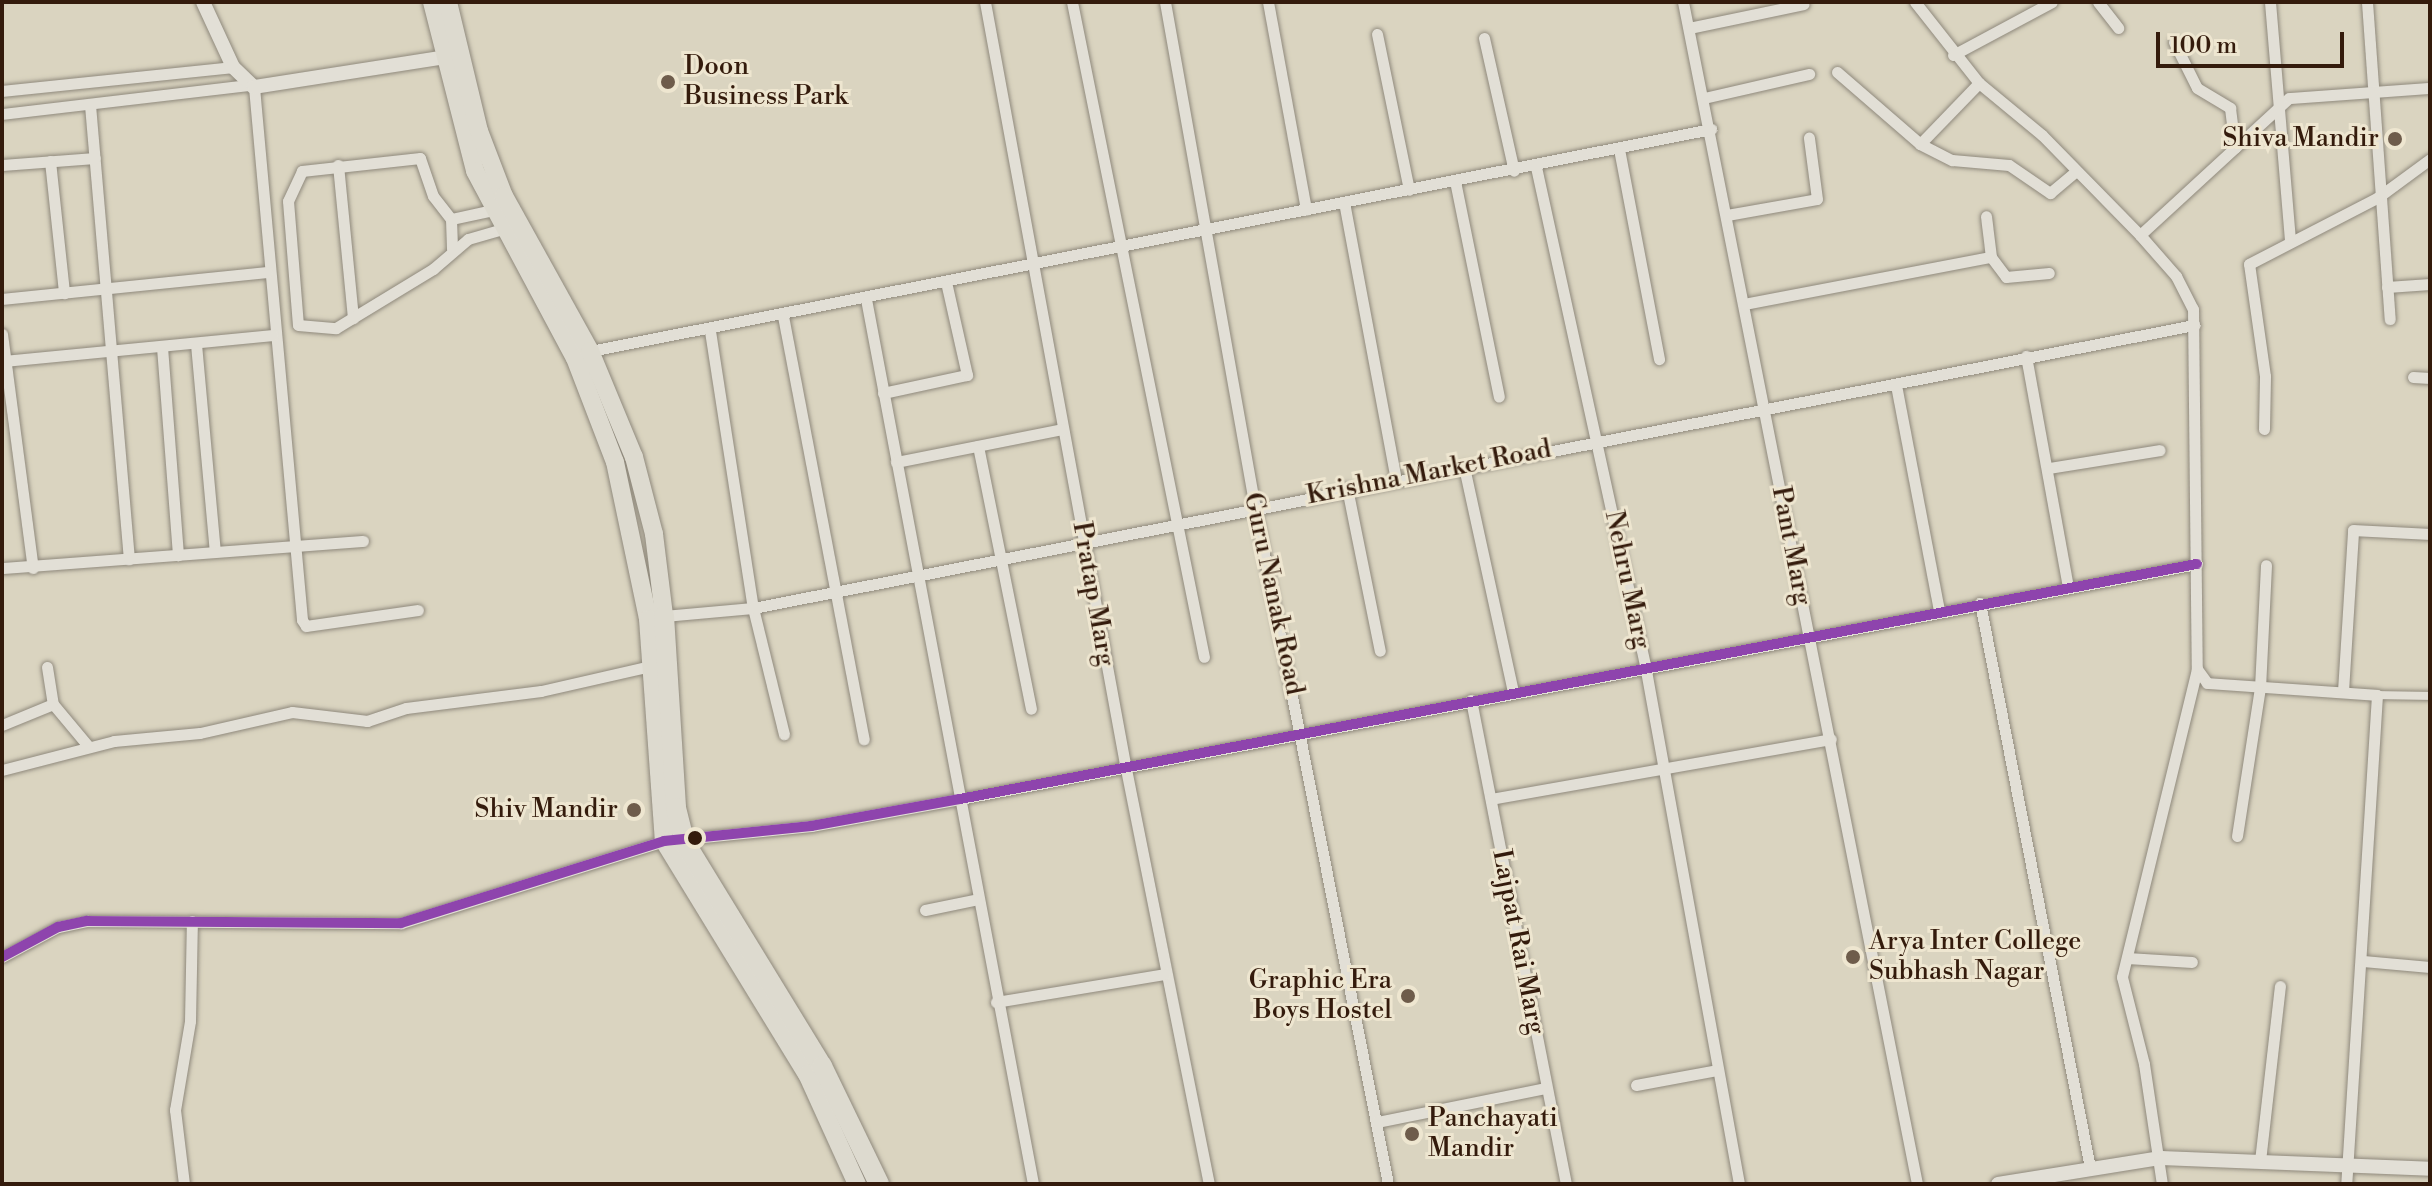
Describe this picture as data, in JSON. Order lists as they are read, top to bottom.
{
  "streets": {
    "street": [
      "Krishna Market Road",
      "Pant Marg",
      "Nehru Marg",
      "Pratap Marg",
      "Guru Nanak Road",
      "Lajpat Rai Marg"
    ]
  },
  "crossings": [
    ["Krishna Market Road", "Pant Marg"],
    ["Krishna Market Road", "Nehru Marg"],
    ["Krishna Market Road", "Pratap Marg"],
    ["Krishna Market Road", "Guru Nanak Road"]
  ],
  "places": [
    "Doon Business Park",
    "Shiva Mandir",
    "Shiv Mandir",
    "Arya Inter College Subhash Nagar",
    "Graphic Era Boys Hostel",
    "Panchayati Mandir"
  ],
  "scale_bar": "100 m"
}
